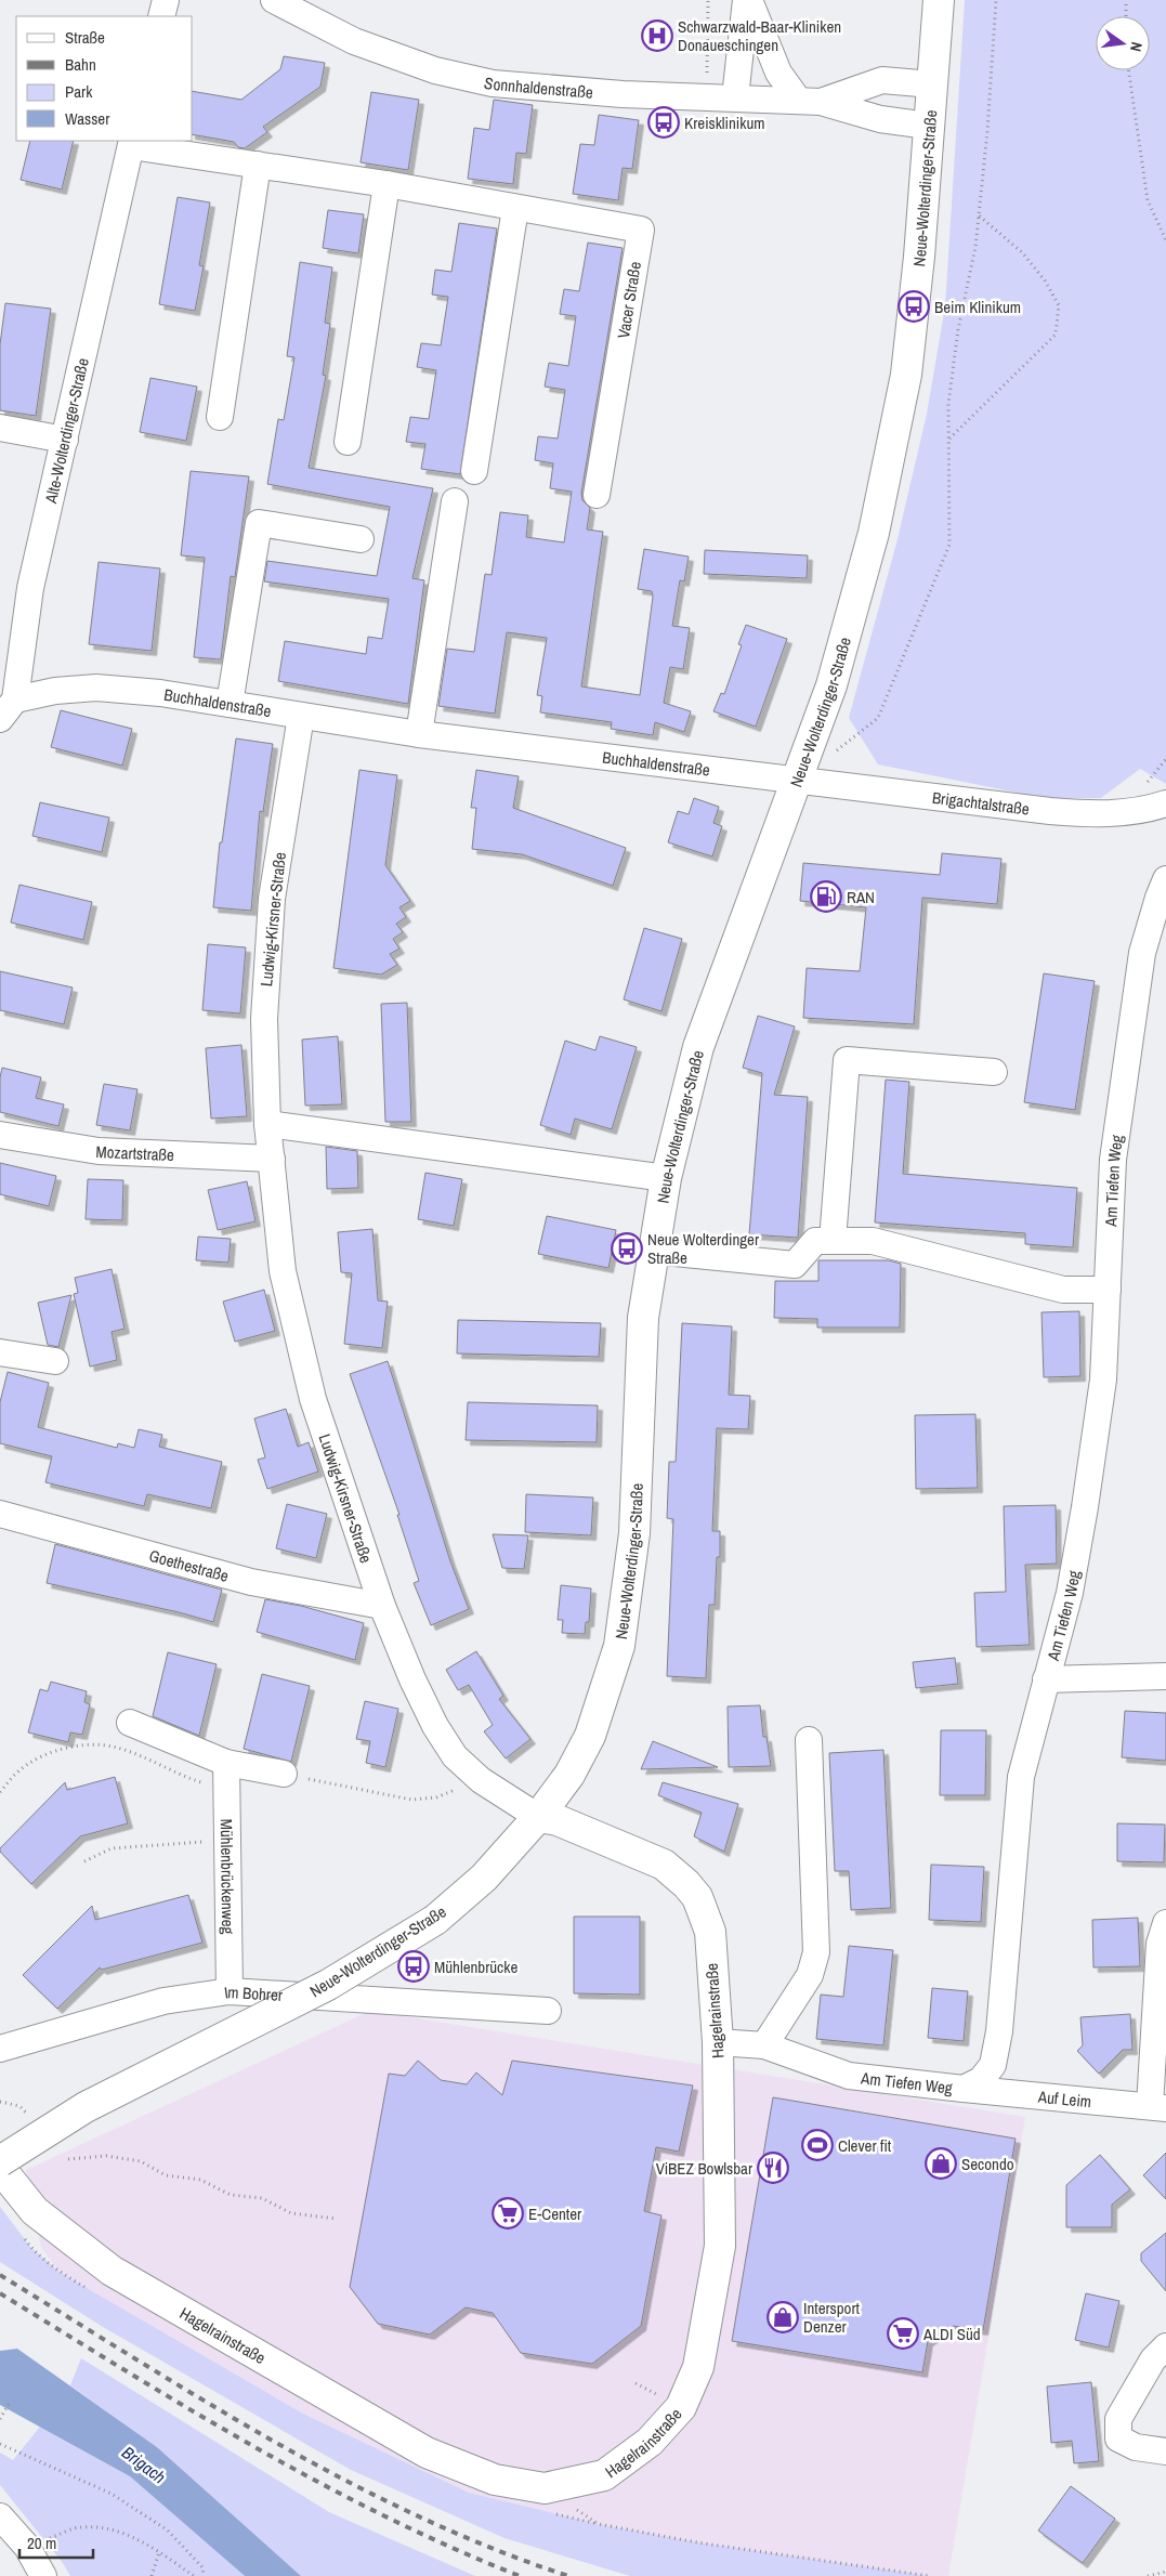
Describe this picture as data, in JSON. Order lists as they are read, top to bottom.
{
  "streets": {
    "main road": ["Neue-Wolterdinger-Straße", "Hagelrainstraße"],
    "street": [
      "Sonnhaldenstraße",
      "Vacer Straße",
      "Alte-Wolterdinger-Straße",
      "Buchhaldenstraße",
      "Brigachtalstraße",
      "Ludwig-Kirsner-Straße",
      "Mozartstraße",
      "Am Tiefen Weg",
      "Goethestraße",
      "Mühlenbrückenweg",
      "Im Bohrer",
      "Auf Leim"
    ]
  },
  "crossings": [
    ["Sonnhaldenstraße", "Neue-Wolterdinger-Straße"],
    ["Neue-Wolterdinger-Straße", "Buchhaldenstraße"],
    ["Neue-Wolterdinger-Straße", "Brigachtalstraße"],
    ["Neue-Wolterdinger-Straße", "Ludwig-Kirsner-Straße"],
    ["Neue-Wolterdinger-Straße", "Hagelrainstraße"],
    ["Vacer Straße", "Alte-Wolterdinger-Straße"],
    ["Alte-Wolterdinger-Straße", "Buchhaldenstraße"],
    ["Buchhaldenstraße", "Brigachtalstraße"],
    ["Buchhaldenstraße", "Ludwig-Kirsner-Straße"],
    ["Ludwig-Kirsner-Straße", "Mozartstraße"],
    ["Ludwig-Kirsner-Straße", "Goethestraße"],
    ["Ludwig-Kirsner-Straße", "Hagelrainstraße"],
    ["Am Tiefen Weg", "Hagelrainstraße"],
    ["Am Tiefen Weg", "Auf Leim"],
    ["Mühlenbrückenweg", "Im Bohrer"]
  ],
  "water": ["Brigach"],
  "places": {
    "hospital": ["Schwarzwald-Baar-Kliniken Donaueschingen"],
    "bus stop": [
      "Kreisklinikum",
      "Beim Klinikum",
      "Neue Wolterdinger Straße",
      "Mühlenbrücke"
    ],
    "fuel station": ["RAN"],
    "sports": ["Clever fit"],
    "shop": ["Secondo", "Intersport Denzer"],
    "restaurant": ["ViBEZ Bowlsbar"],
    "supermarket": ["E-Center", "ALDI Süd"]
  },
  "legend": [
    "Straße",
    "Bahn",
    "Park",
    "Wasser"
  ],
  "scale_bar": "20 m",
  "north": "right"
}
